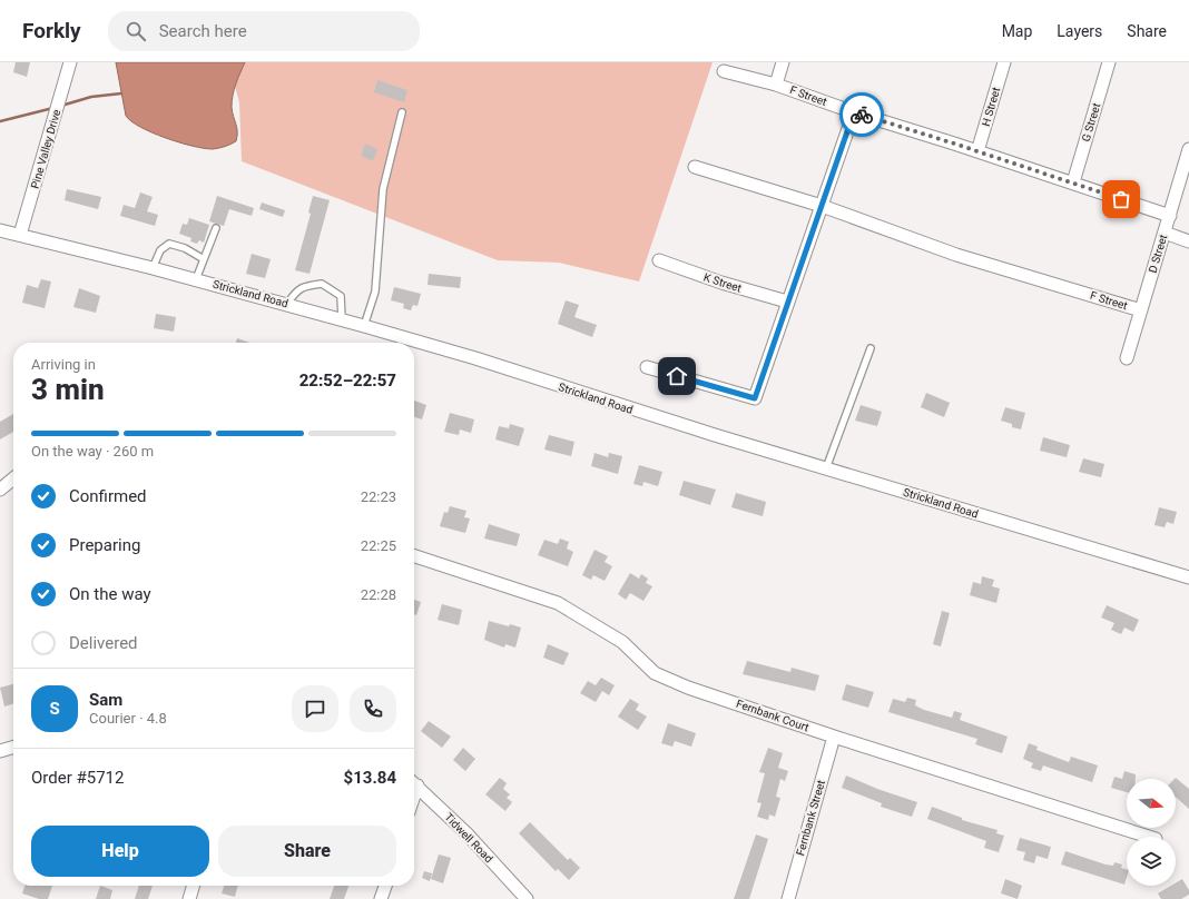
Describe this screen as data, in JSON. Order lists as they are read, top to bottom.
{
  "streets": {
    "street": [
      "F Street",
      "H Street",
      "G Street",
      "Pine Valley Drive",
      "D Street",
      "K Street",
      "Strickland Road",
      "Fernbank Court",
      "Fernbank Street",
      "Tidwell Road"
    ]
  },
  "crossings": [
    ["F Street", "H Street"],
    ["F Street", "G Street"],
    ["F Street", "D Street"],
    ["Pine Valley Drive", "Strickland Road"],
    ["Fernbank Court", "Fernbank Street"]
  ],
  "north": "right",
  "page": {
    "header": "Forkly",
    "search": "Search here",
    "nav": ["Map", "Layers", "Share"],
    "heading": ["3 min", "Arriving in", "22:52–22:57"],
    "panel": [
      "Sam",
      "Courier · 4.8",
      "Order #5712",
      "$13.84"
    ],
    "bar": "On the way · 260 m",
    "list": [
      ["Confirmed", "22:23"],
      ["Preparing", "22:25"],
      ["On the way", "22:28"],
      "Delivered"
    ],
    "round": "S",
    "buttons": ["Help", "Share"]
  }
}
